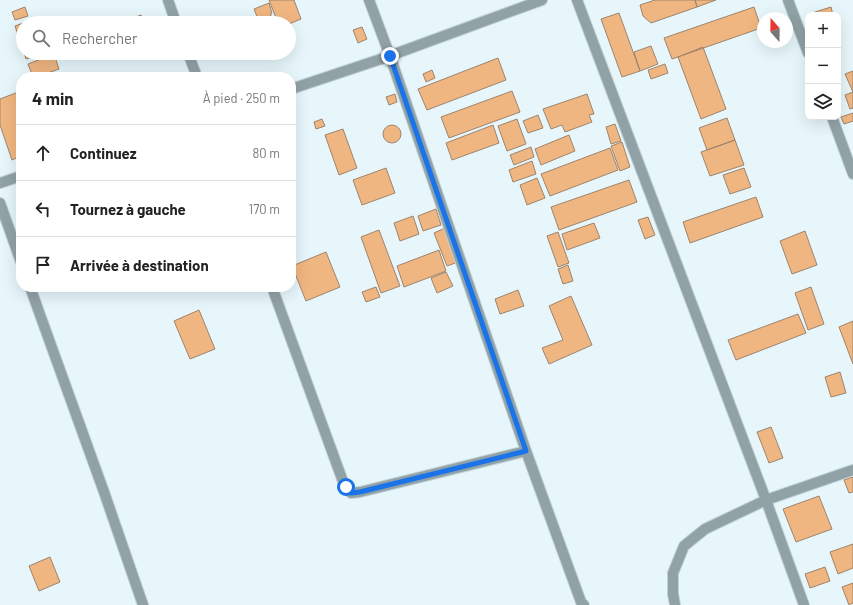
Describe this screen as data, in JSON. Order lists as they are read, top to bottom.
{
  "north": "top",
  "page": {
    "map_buttons": ["+", "−"],
    "search": "Rechercher",
    "heading": ["4 min", "À pied · 250 m"],
    "list": [
      ["Continuez", "80 m"],
      ["Tournez à gauche", "170 m"],
      "Arrivée à destination"
    ]
  }
}
